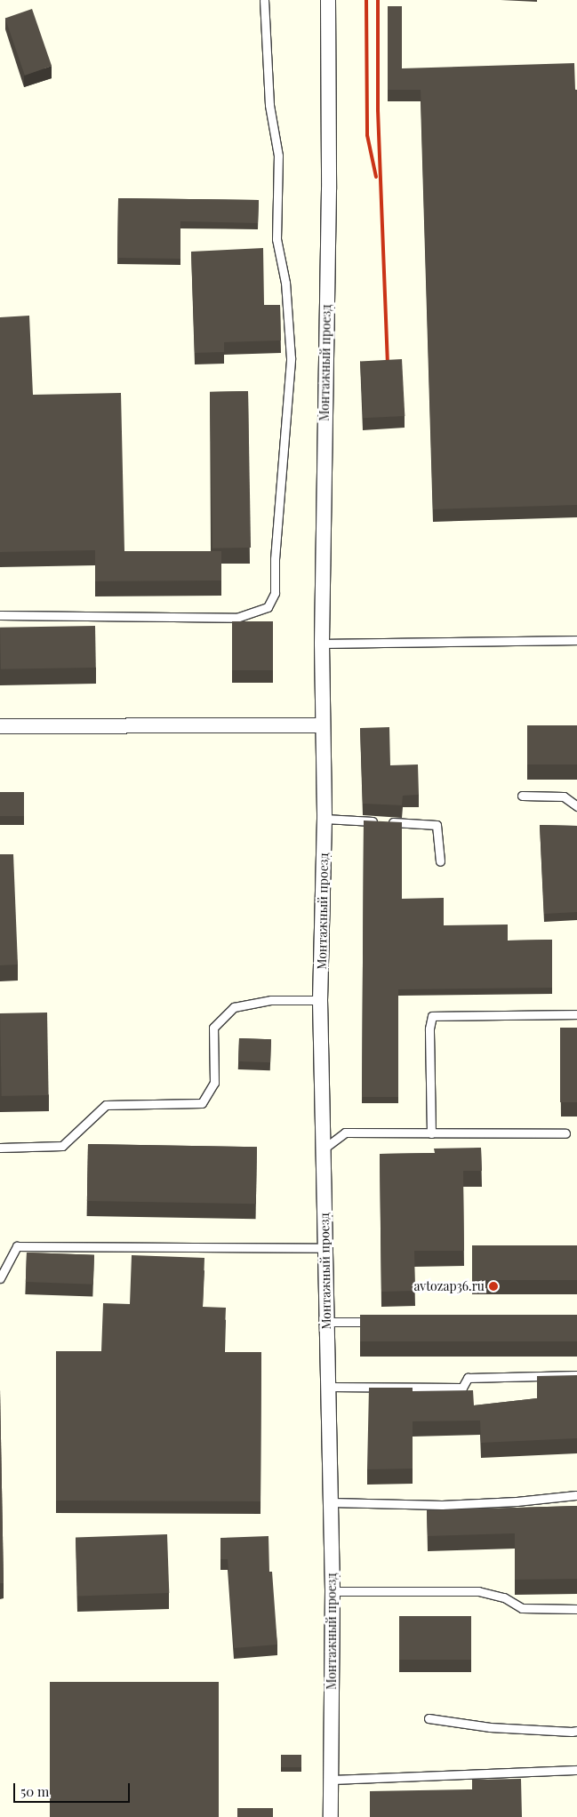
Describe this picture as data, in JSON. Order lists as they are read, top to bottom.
{
  "streets": {
    "street": ["Монтажный проезд"]
  },
  "places": ["avtozap36.ru"],
  "scale_bar": "50 m"
}
